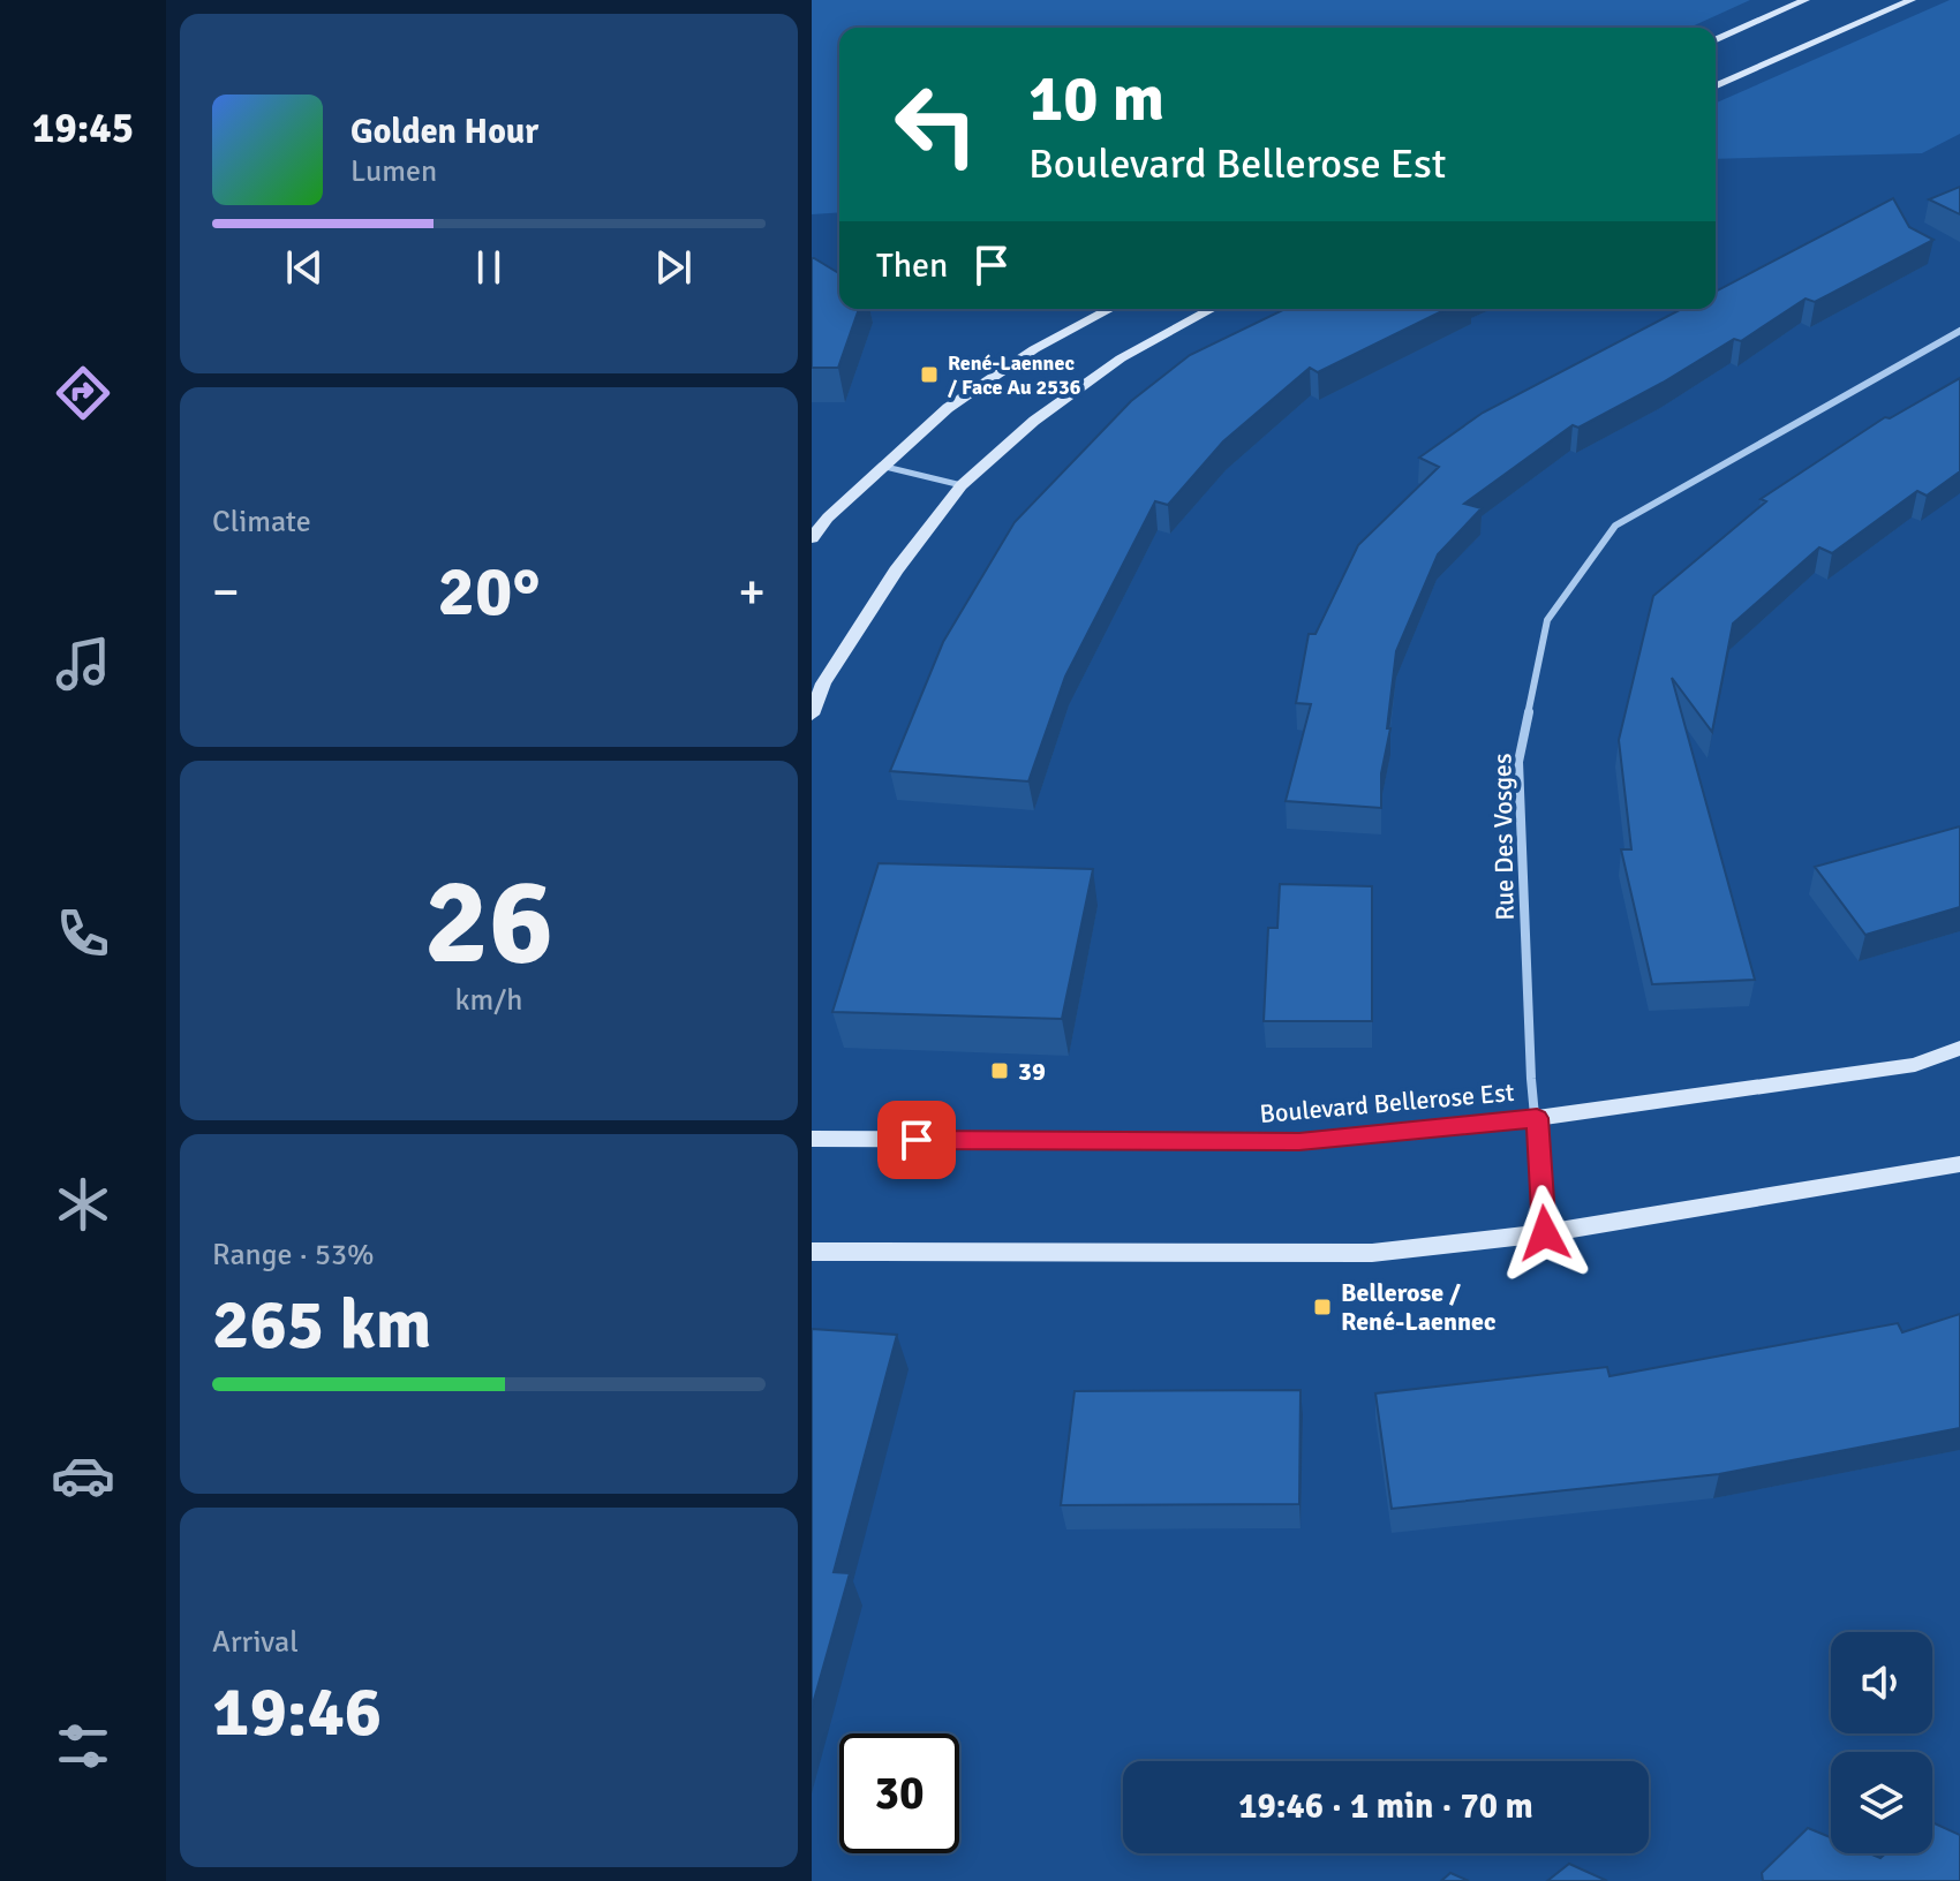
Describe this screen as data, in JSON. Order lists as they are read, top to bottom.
{
  "streets": {
    "street": ["Rue Des Vosges", "Boulevard Bellerose Est"]
  },
  "crossings": [
    ["Rue Des Vosges", "Boulevard Bellerose Est"]
  ],
  "places": {
    "transit": ["René-Laennec / Face Au 2536", "39", "Bellerose / René-Laennec"]
  },
  "page": {
    "tabs": "19:45",
    "turn": ["10 m", "Boulevard Bellerose Est"],
    "song": ["Golden Hour", "Lumen"],
    "then": "Then",
    "tile": [
      "Climate",
      ["26", "km/h"],
      ["Range · 53%", "265 km"],
      ["Arrival", "19:46"]
    ],
    "heat": ["−", "20°", "+"],
    "limit": "30",
    "trip": "19:46 · 1 min · 70 m"
  }
}
